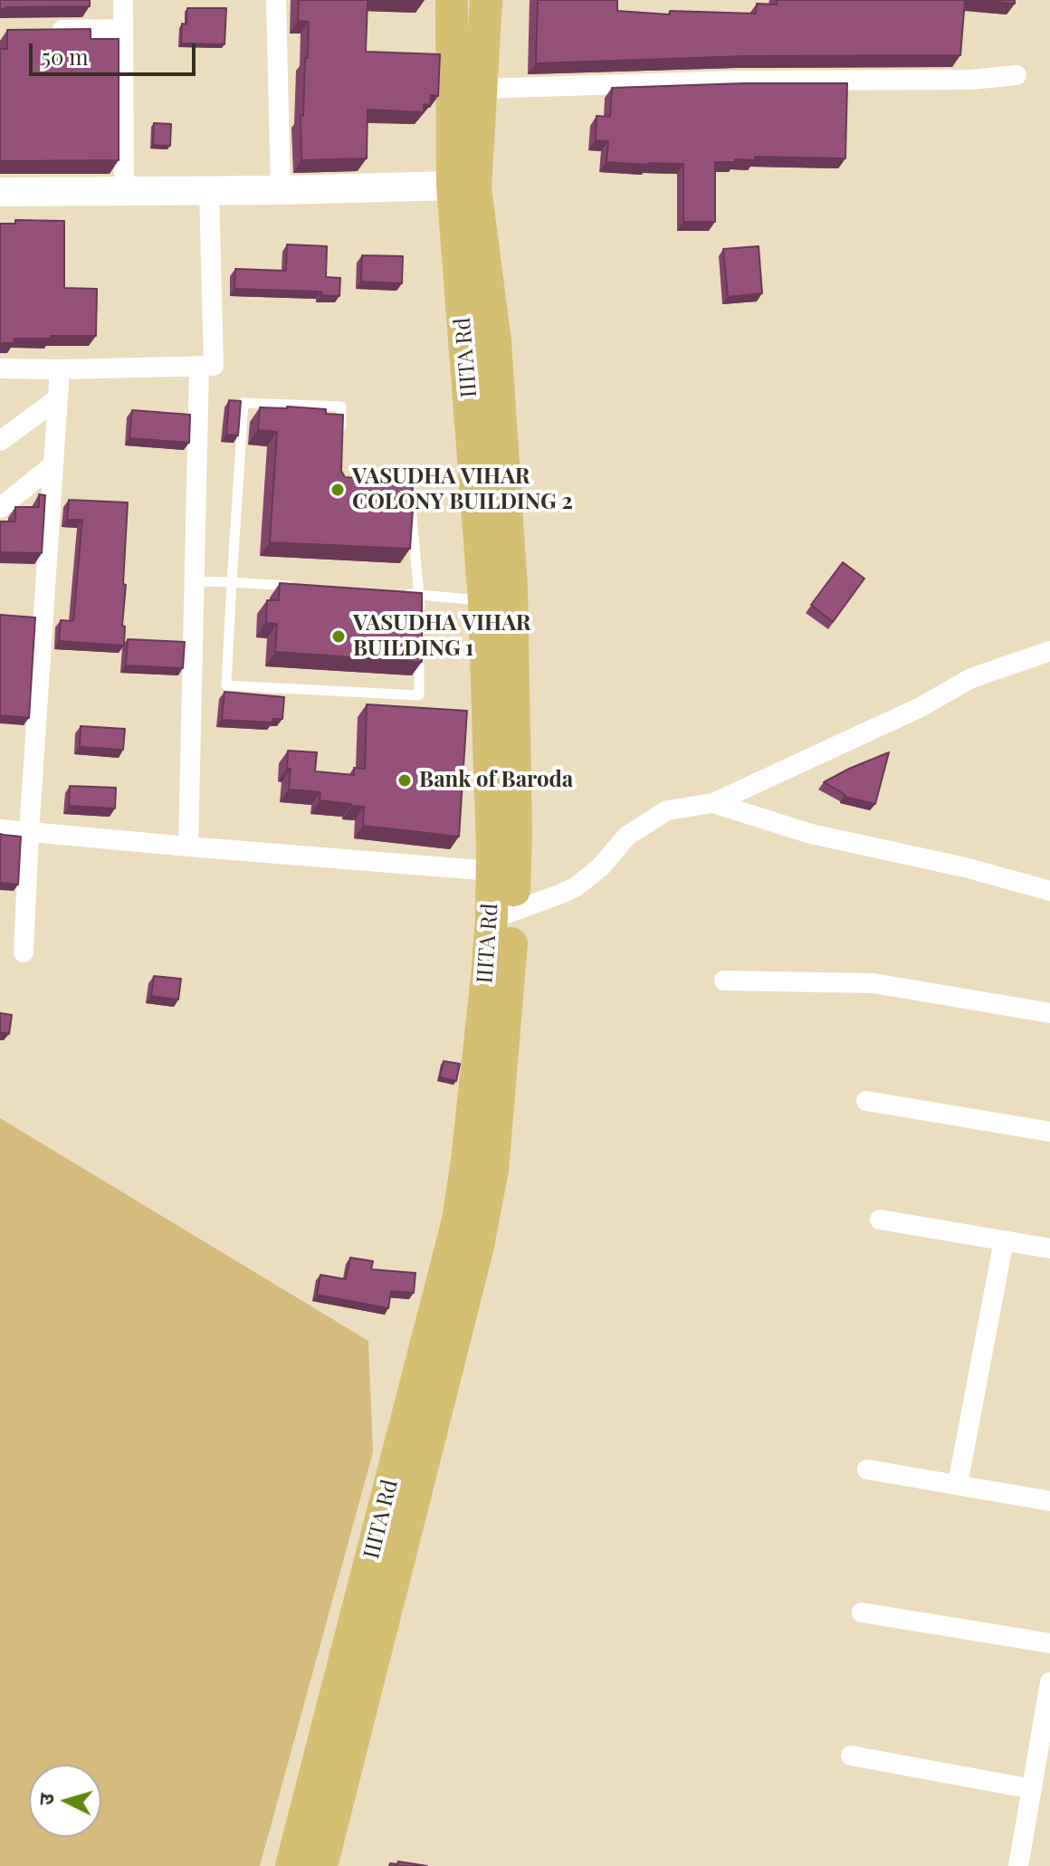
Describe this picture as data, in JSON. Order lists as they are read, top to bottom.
{
  "streets": {
    "main road": ["IIITA Rd"]
  },
  "places": ["VASUDHA VIHAR COLONY BUILDING 2", "VASUDHA VIHAR BUILDING 1", "Bank of Baroda"],
  "scale_bar": "50 m",
  "north": "left"
}
